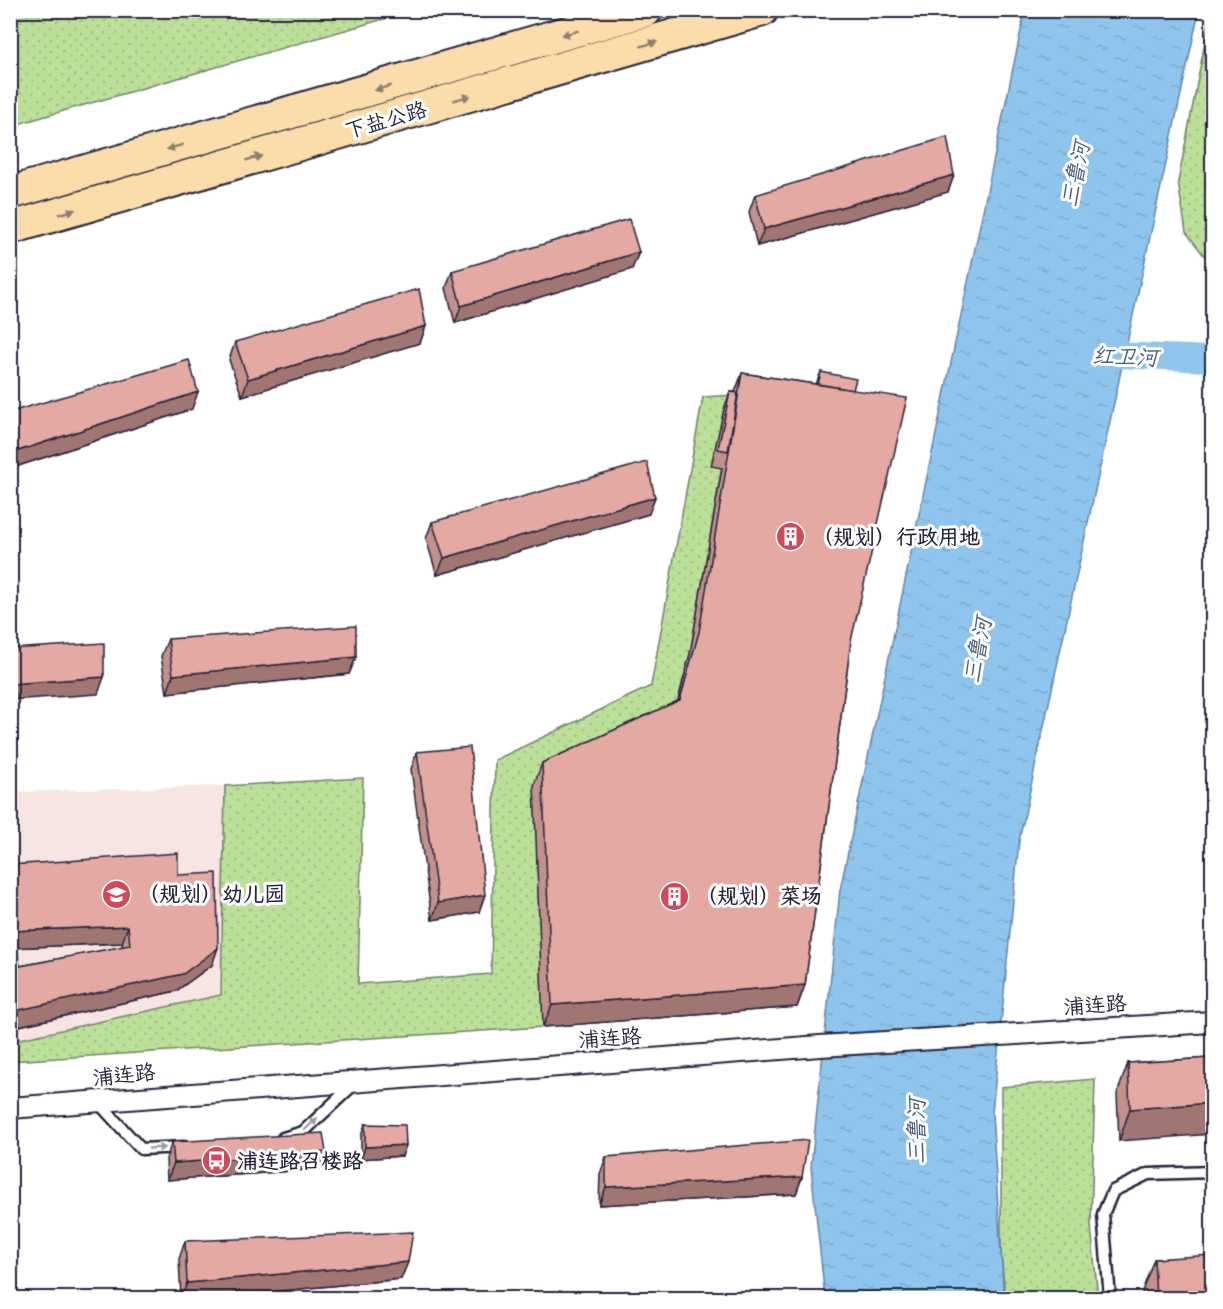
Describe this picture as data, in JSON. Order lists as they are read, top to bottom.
{
  "streets": {
    "main road": ["下盐公路"],
    "street": ["浦连路"]
  },
  "water": ["三鲁河", "红卫河"],
  "places": {
    "building": ["（规划）行政用地", "（规划）菜场"],
    "school or university": ["（规划）幼儿园"],
    "bus stop": ["浦连路召楼路"]
  }
}
